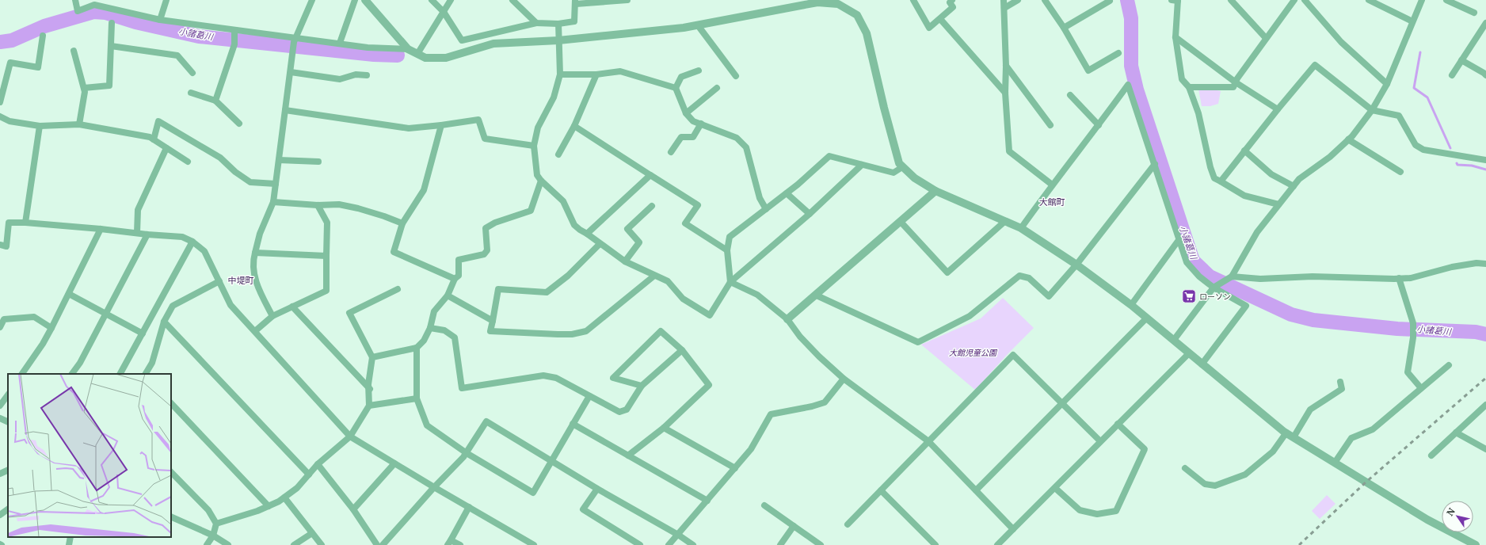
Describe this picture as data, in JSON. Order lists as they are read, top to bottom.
{
  "districts": ["大館町", "中堤町"],
  "water": ["小諸葛川"],
  "parks": ["大館児童公園"],
  "places": {
    "supermarket": ["ローソン"]
  },
  "north": "top left"
}
